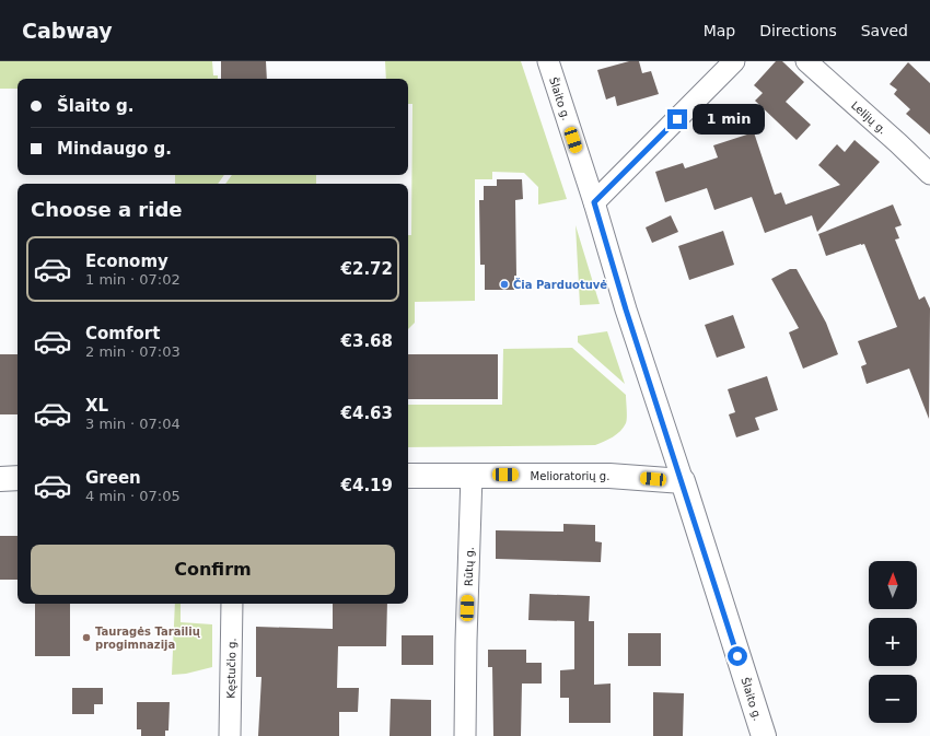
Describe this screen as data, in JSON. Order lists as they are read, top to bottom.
{
  "streets": {
    "main road": ["Šlaito g.", "Melioratorių g."],
    "street": ["Lelijų g.", "Rūtų g.", "Kęstučio g."]
  },
  "crossings": [
    ["Šlaito g.", "Melioratorių g."],
    ["Melioratorių g.", "Rūtų g."]
  ],
  "places": ["Čia Parduotuvė", "Tauragės Tarailių progimnazija"],
  "north": "top",
  "page": {
    "header": "Cabway",
    "nav": ["Map", "Directions", "Saved"],
    "banner": ["Šlaito g.", "Mindaugo g."],
    "bubble": "1 min",
    "heading": "Choose a ride",
    "list": [
      {
        "name": "Economy",
        "note": "1 min · 07:02",
        "value": "€2.72"
      },
      {
        "name": "Comfort",
        "note": "2 min · 07:03",
        "value": "€3.68"
      },
      {
        "name": "XL",
        "note": "3 min · 07:04",
        "value": "€4.63"
      },
      {
        "name": "Green",
        "note": "4 min · 07:05",
        "value": "€4.19"
      }
    ],
    "buttons": "Confirm",
    "map_buttons": ["+", "−"]
  }
}
